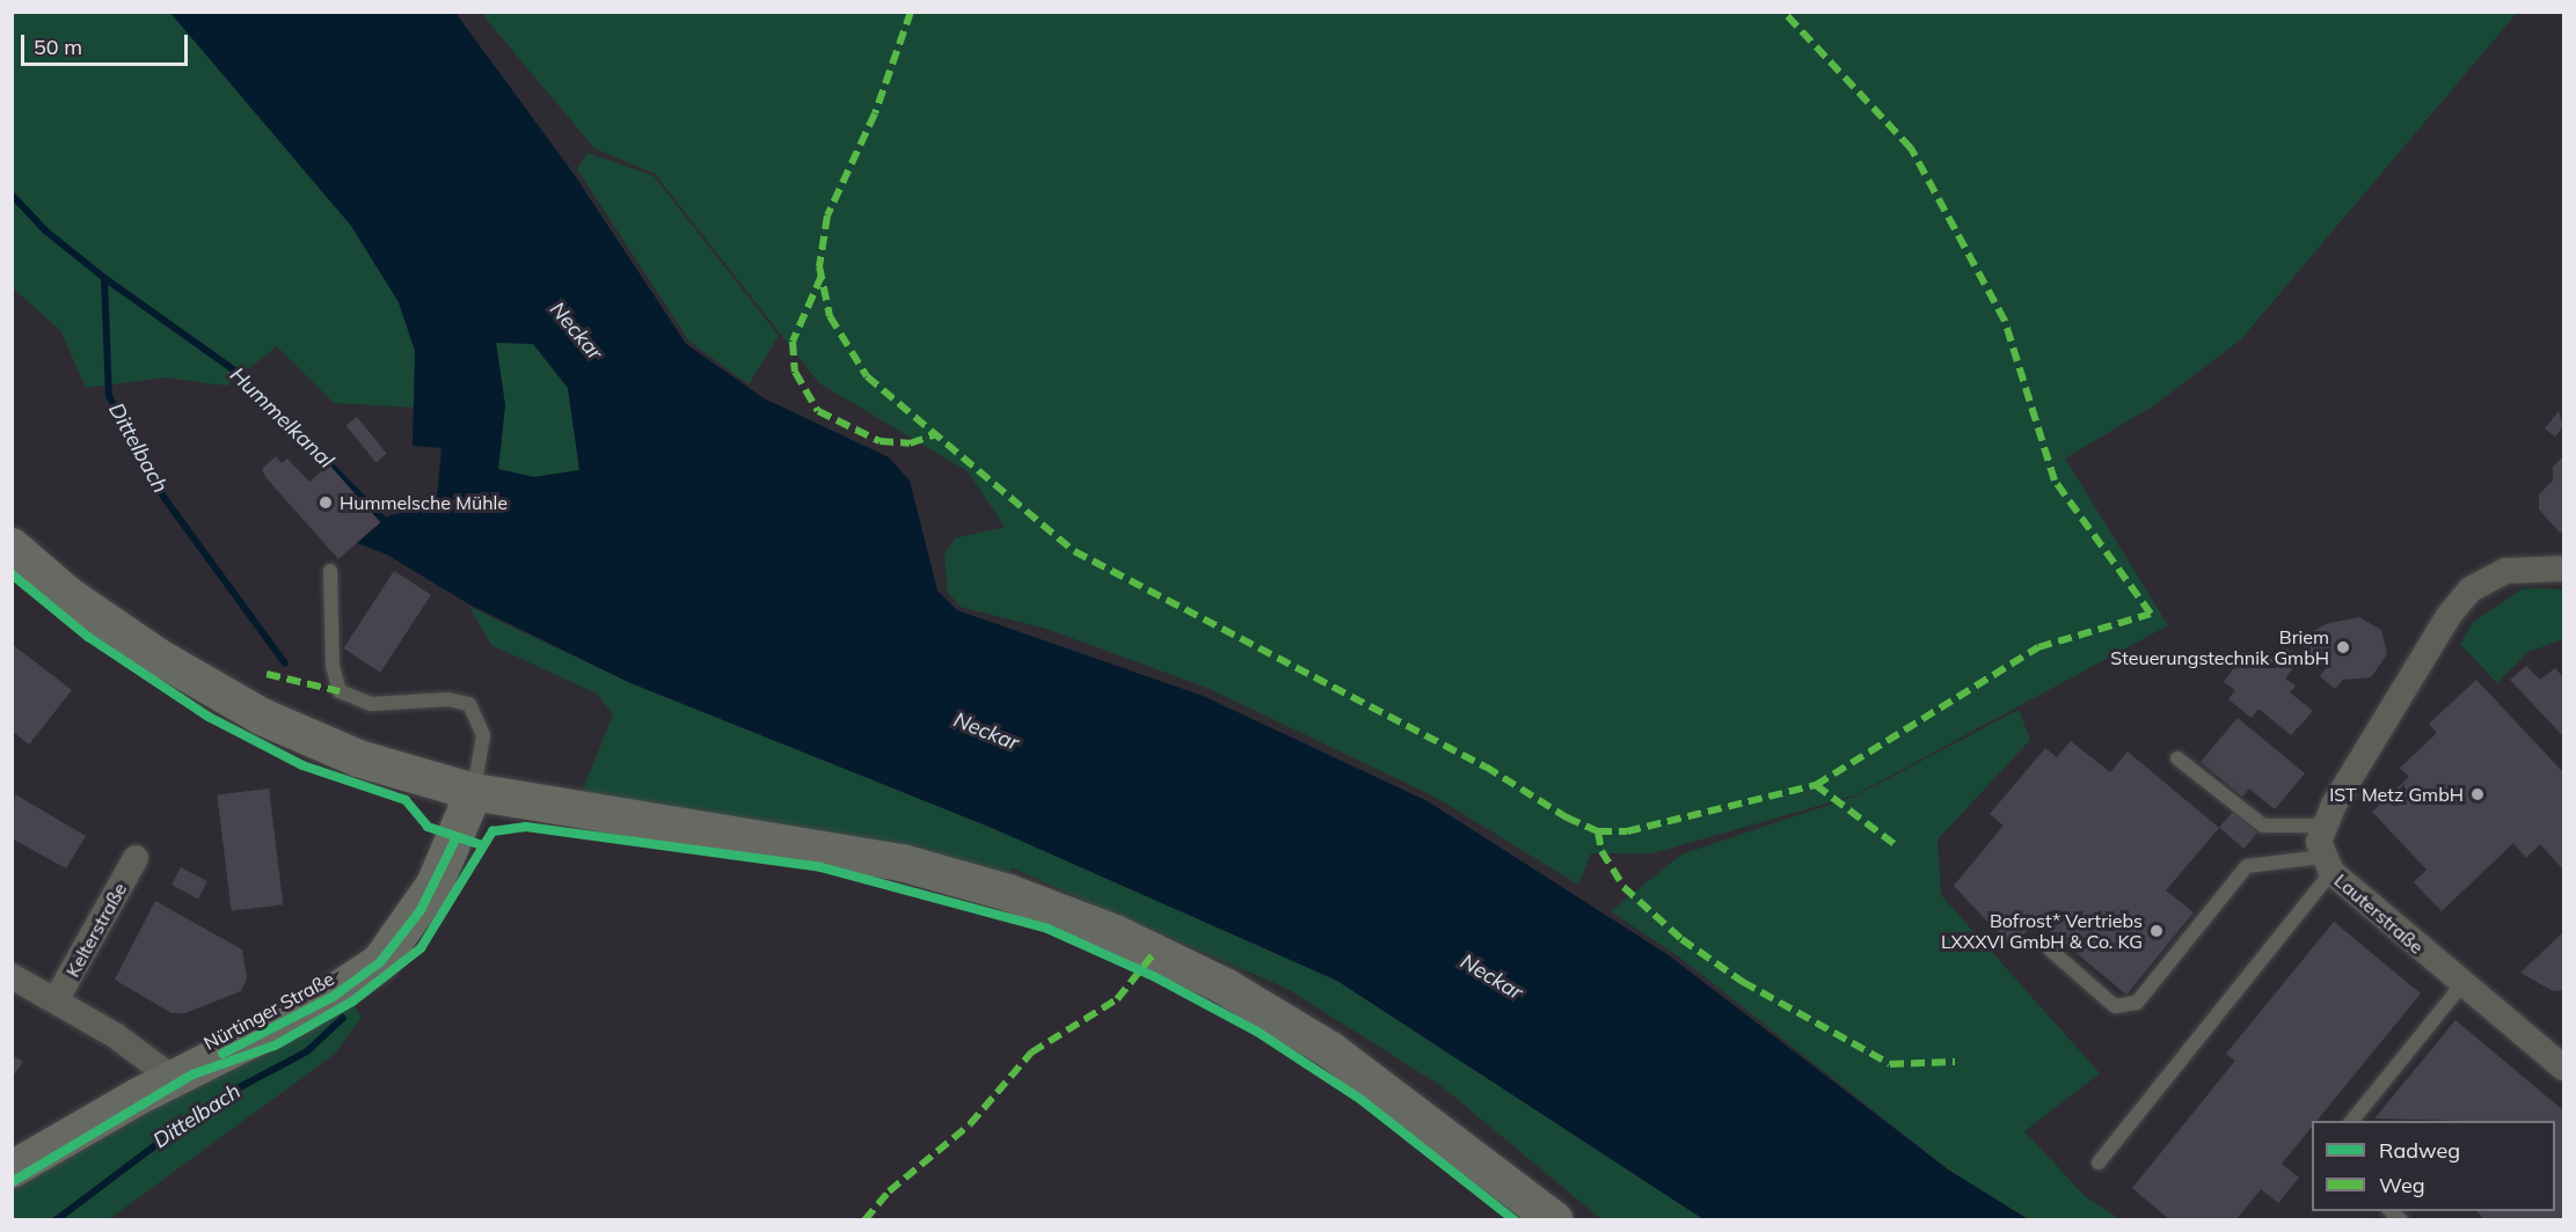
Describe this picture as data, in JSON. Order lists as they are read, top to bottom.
{
  "streets": {
    "street": ["Lauterstraße", "Kelterstraße", "Nürtinger Straße"]
  },
  "water": ["Neckar", "Hummelkanal", "Dittelbach"],
  "places": [
    "Hummelsche Mühle",
    "Briem Steuerungstechnik GmbH",
    "IST Metz GmbH",
    "Bofrost* Vertriebs LXXXVI GmbH & Co. KG"
  ],
  "legend": ["Radweg", "Weg"],
  "scale_bar": "50 m"
}
